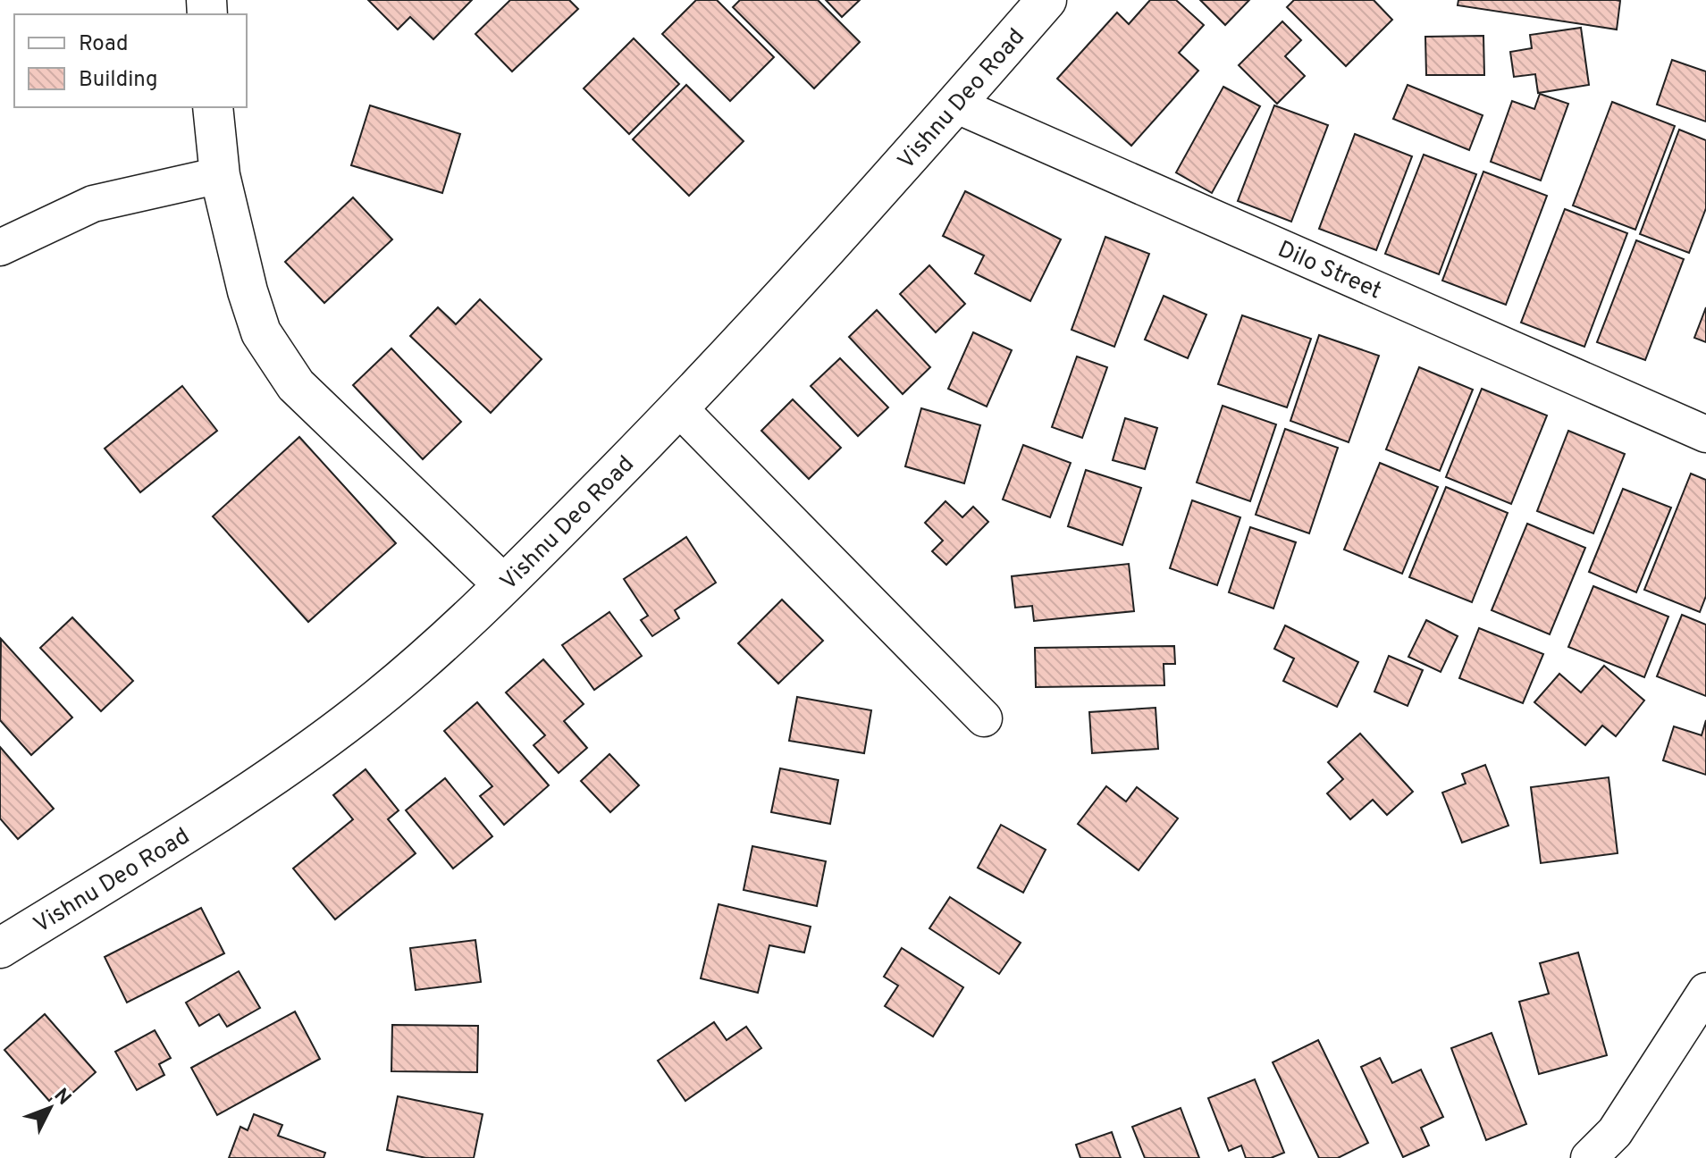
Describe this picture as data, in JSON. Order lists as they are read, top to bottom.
{
  "streets": {
    "street": ["Vishnu Deo Road", "Dilo Street"]
  },
  "crossings": [
    ["Vishnu Deo Road", "Dilo Street"]
  ],
  "legend": ["Road", "Building"],
  "north": "top right"
}
